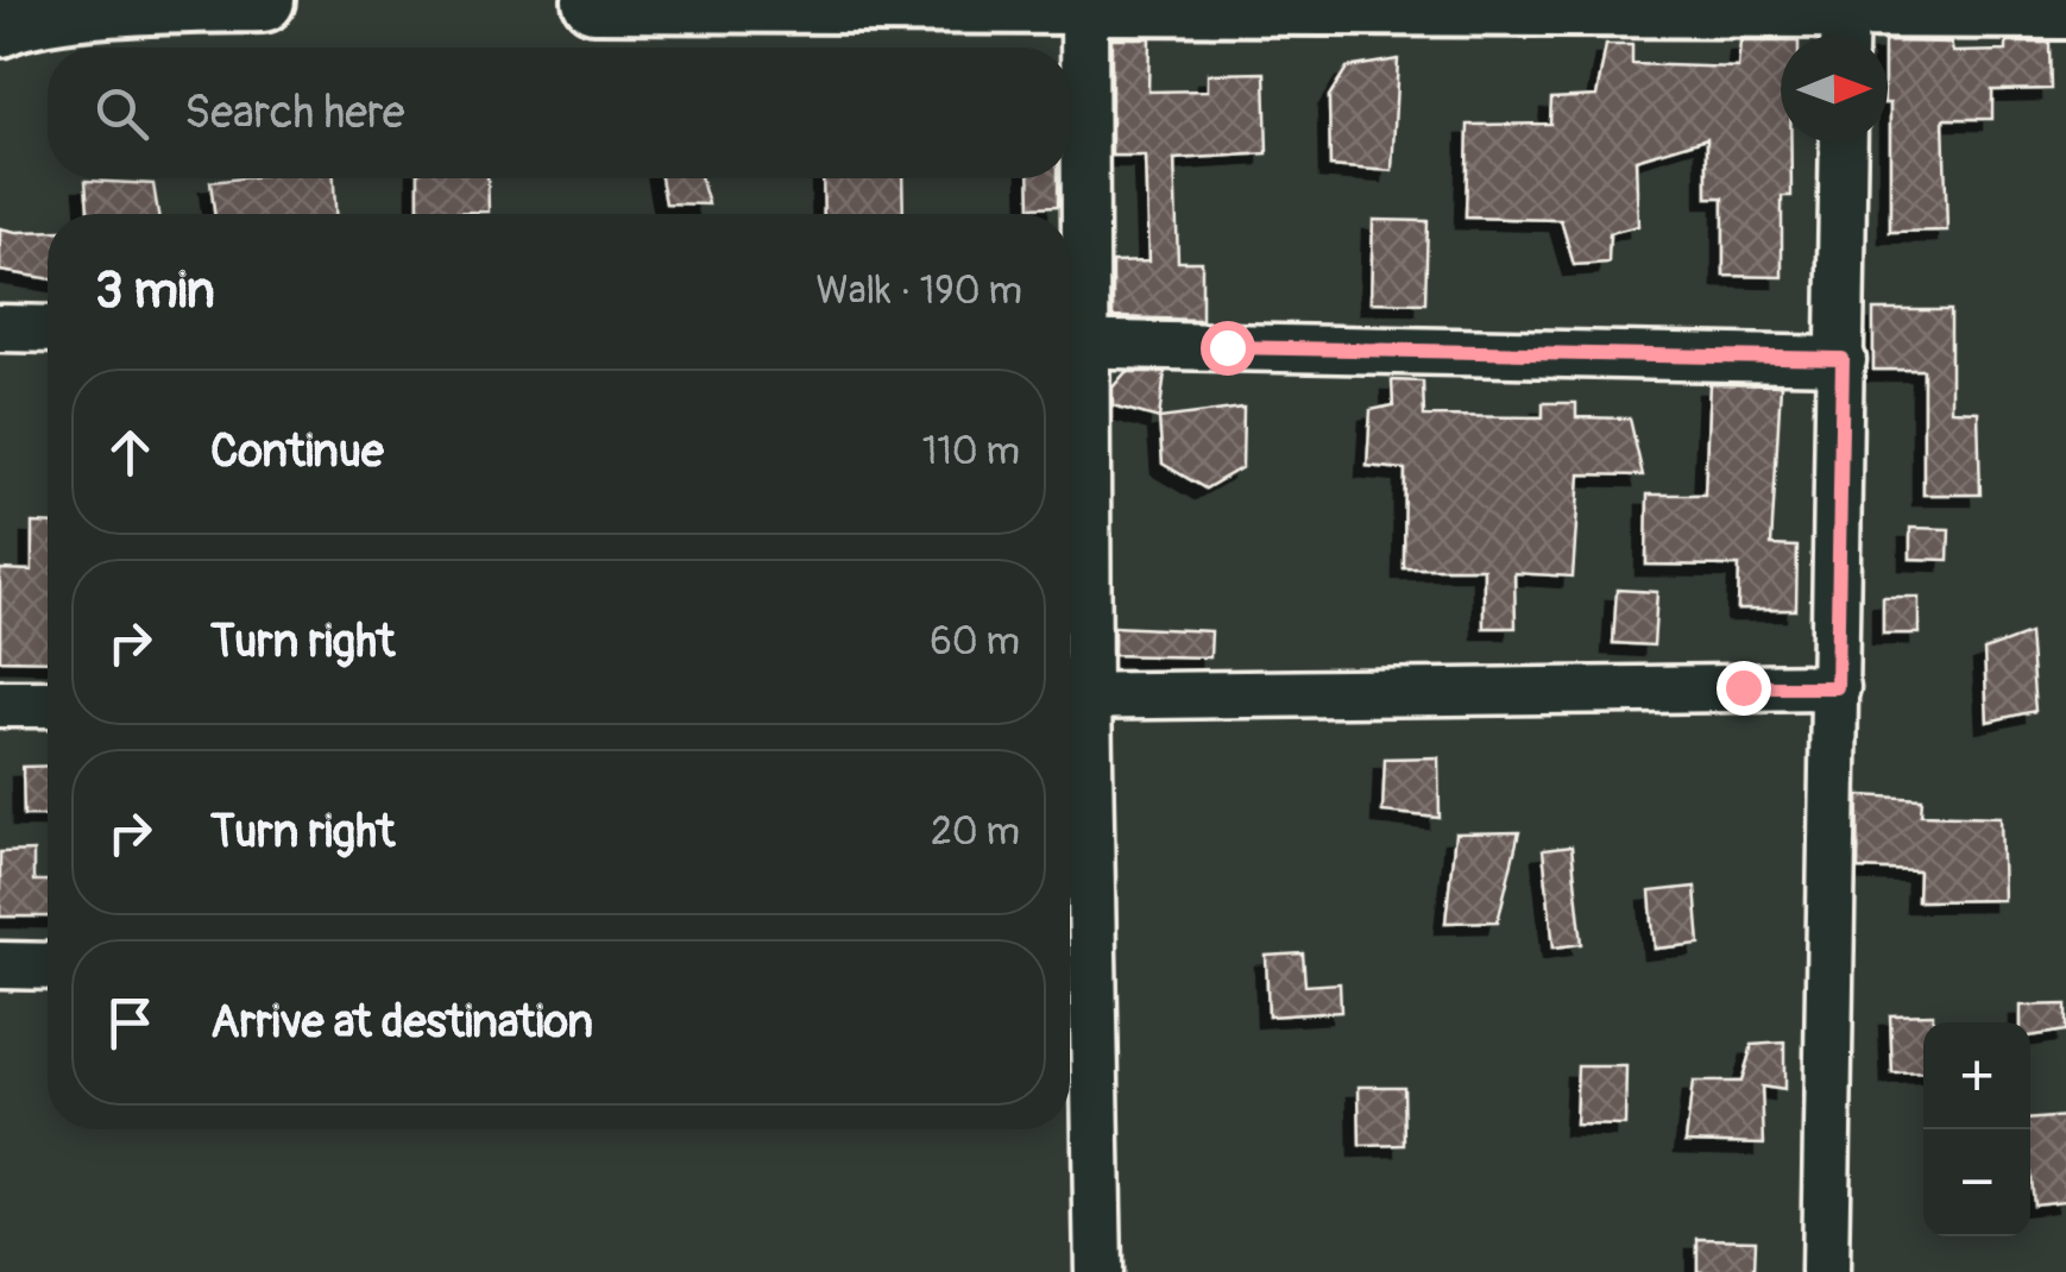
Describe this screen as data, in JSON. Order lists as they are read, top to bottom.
{
  "north": "right",
  "page": {
    "search": "Search here",
    "heading": ["3 min", "Walk · 190 m"],
    "list": [
      ["Continue", "110 m"],
      ["Turn right", "60 m"],
      ["Turn right", "20 m"],
      "Arrive at destination"
    ],
    "map_buttons": ["+", "−"]
  }
}
